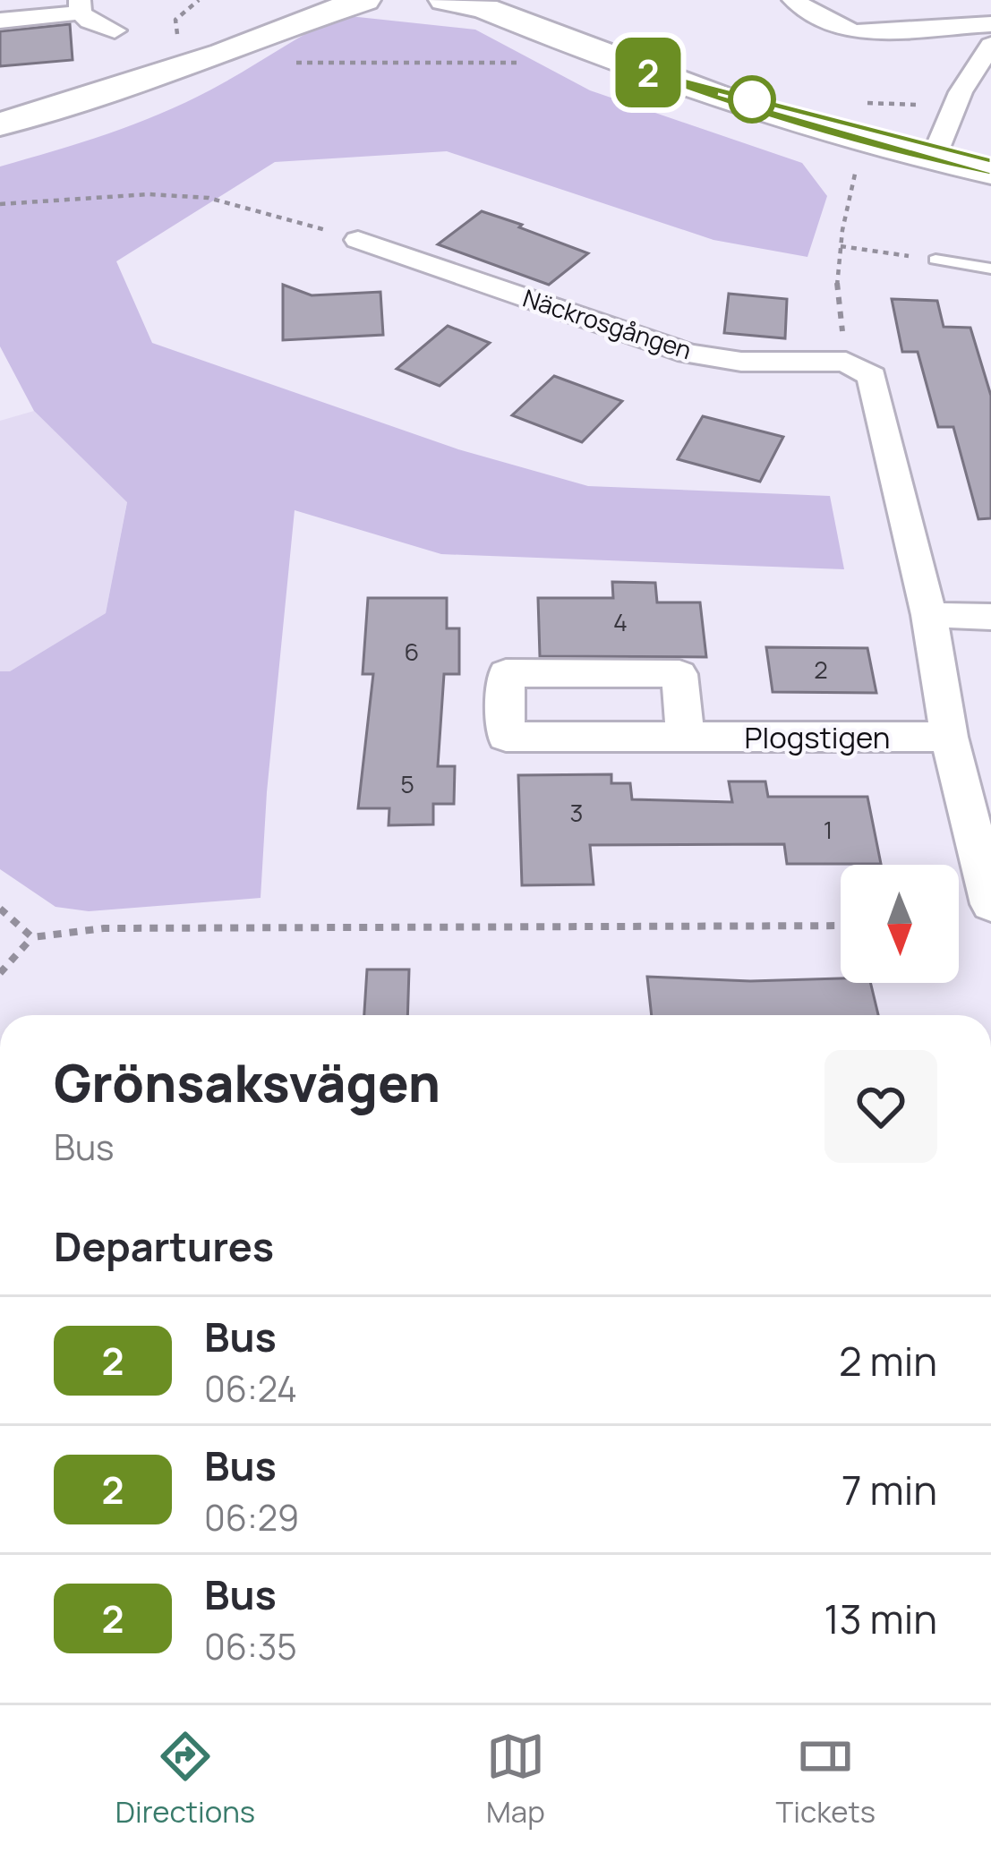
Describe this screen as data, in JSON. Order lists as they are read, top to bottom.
{
  "streets": {
    "street": ["Näckrosgången", "Plogstigen"]
  },
  "lines": ["bus line 2"],
  "house_numbers": [
    "4",
    "6",
    "2",
    "5",
    "3",
    "1"
  ],
  "north": "bottom",
  "page": {
    "on_map": "2",
    "heading": [
      ["Grönsaksvägen", "Bus"],
      "Departures"
    ],
    "list": [
      {
        "mark": "2",
        "name": "Bus",
        "note": "06:24",
        "value": "2 min"
      },
      {
        "mark": "2",
        "name": "Bus",
        "note": "06:29",
        "value": "7 min"
      },
      {
        "mark": "2",
        "name": "Bus",
        "note": "06:35",
        "value": "13 min"
      }
    ],
    "tabs": ["Directions", "Map", "Tickets"]
  }
}
